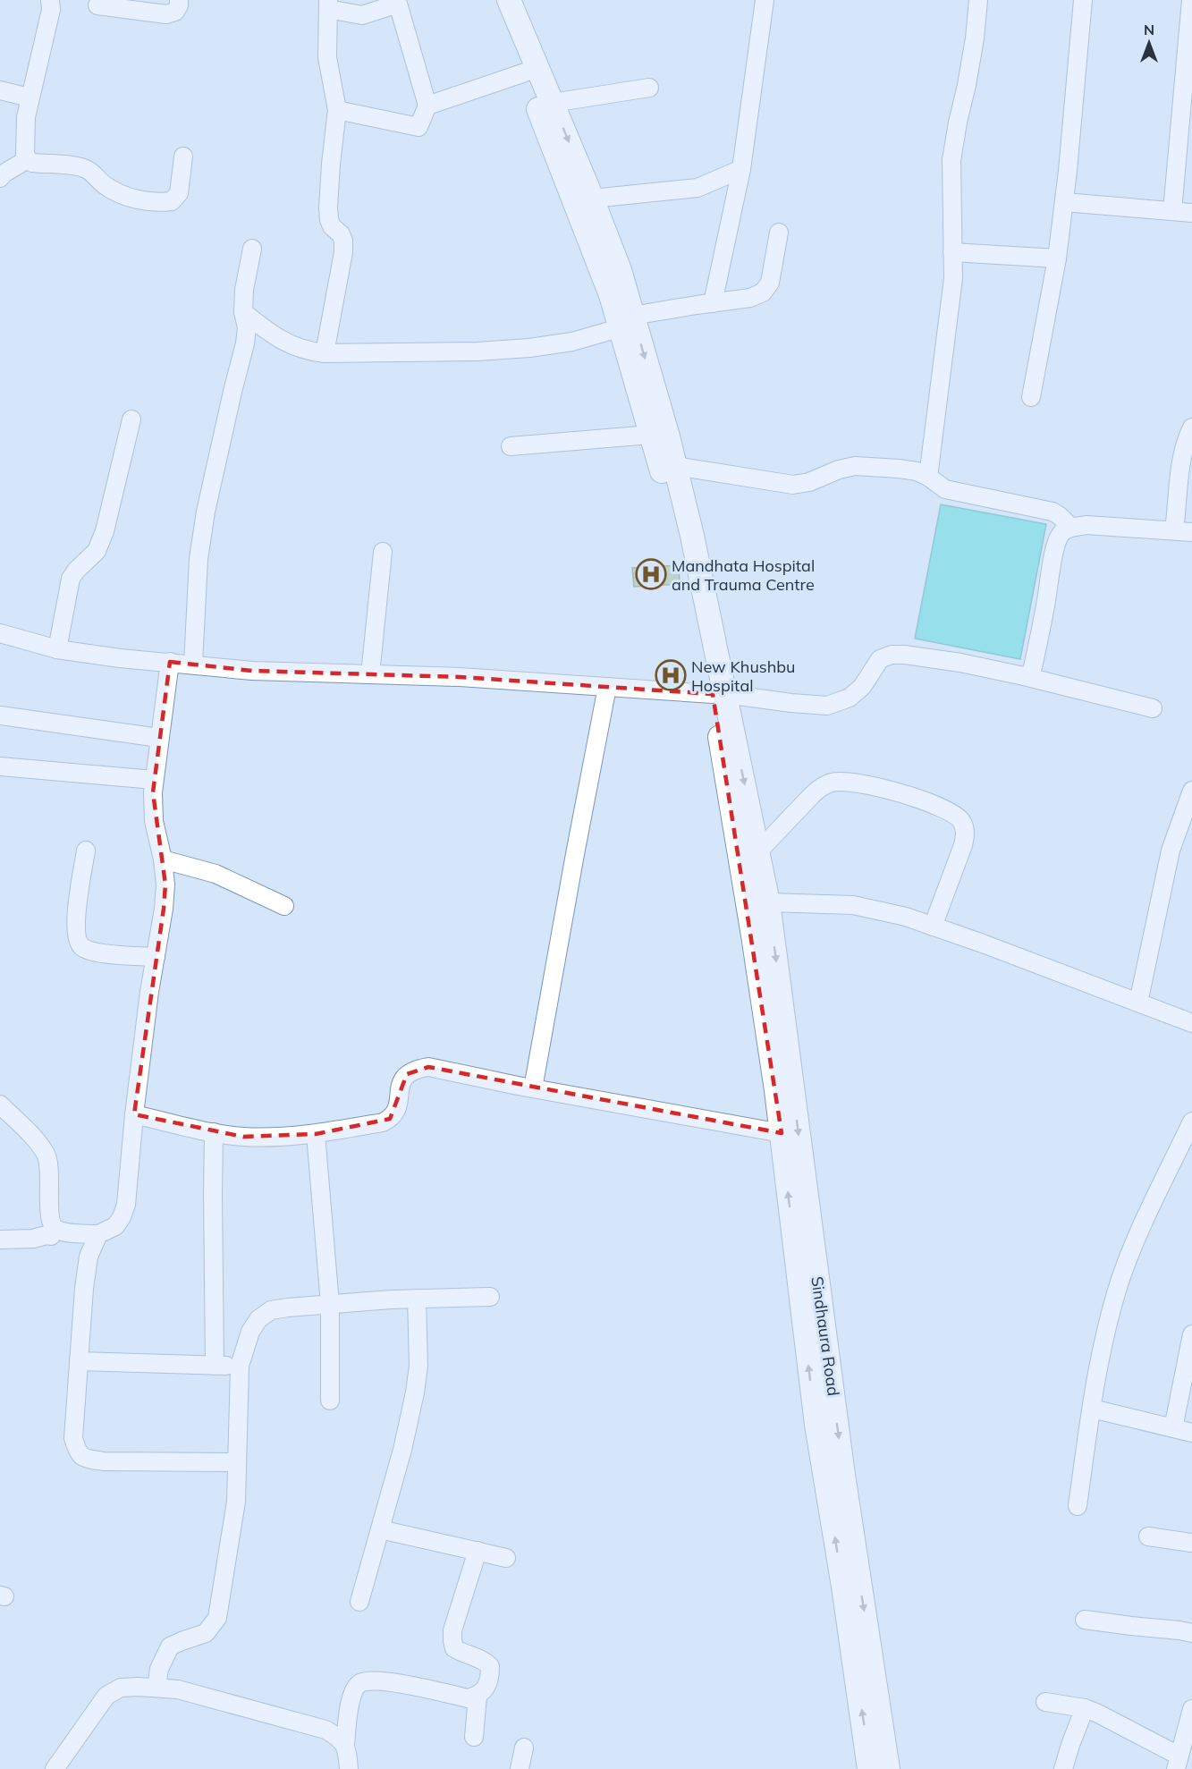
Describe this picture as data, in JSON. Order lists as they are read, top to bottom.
{
  "streets": {
    "street": ["Sindhaura Road"]
  },
  "places": {
    "hospital": ["Mandhata Hospital and Trauma Centre", "New Khushbu Hospital"]
  },
  "north": "top"
}
